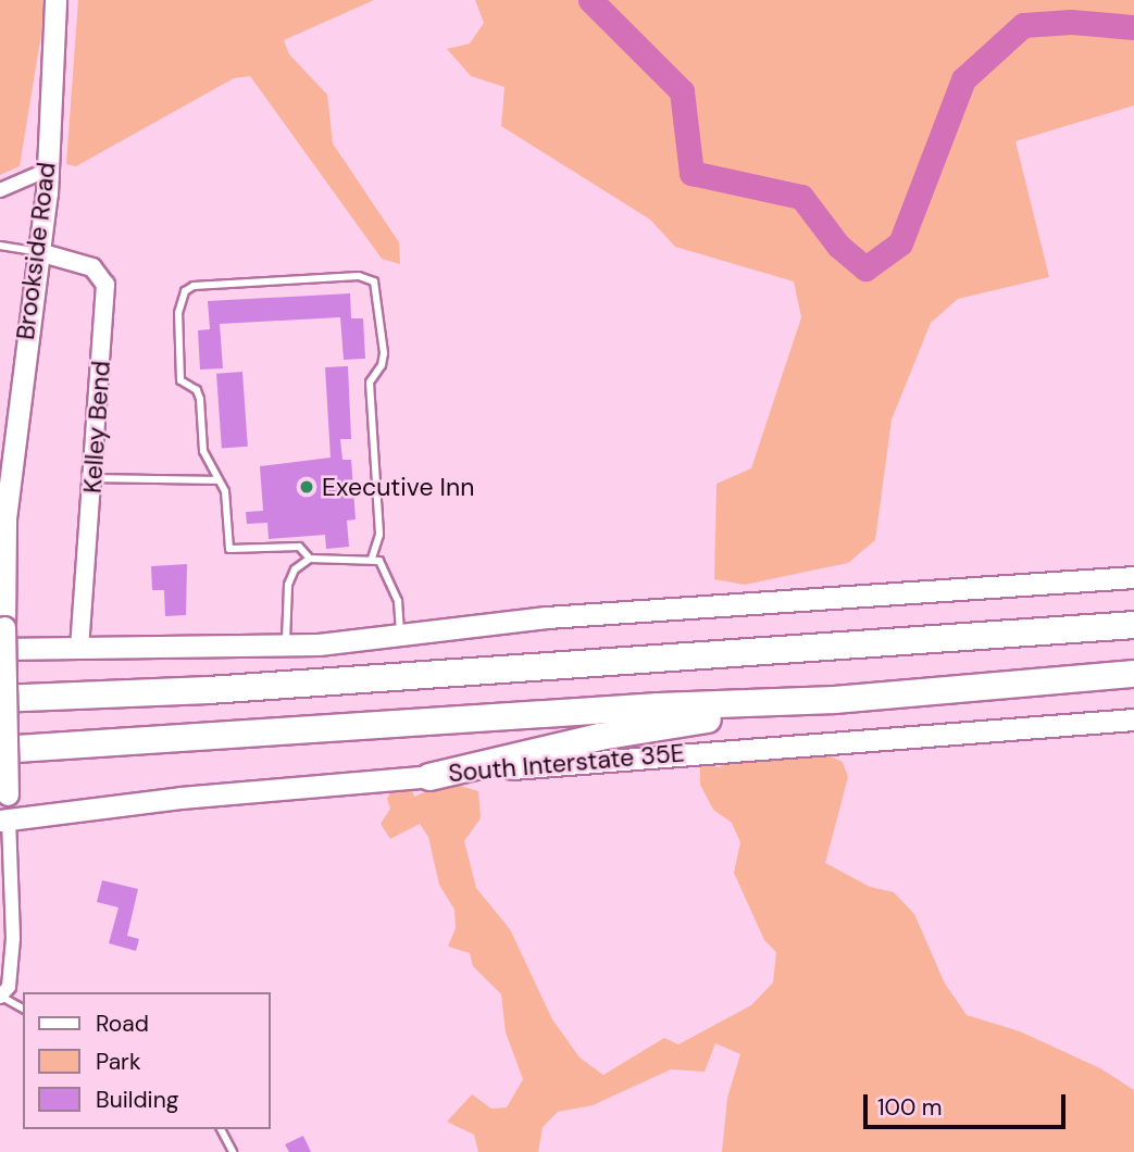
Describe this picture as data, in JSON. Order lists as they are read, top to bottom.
{
  "streets": {
    "main road": ["Brookside Road", "South Interstate 35E"],
    "street": ["Kelley Bend"]
  },
  "crossings": [
    ["Brookside Road", "Kelley Bend"],
    ["Brookside Road", "South Interstate 35E"]
  ],
  "places": ["Executive Inn"],
  "legend": ["Road", "Park", "Building"],
  "scale_bar": "100 m"
}
